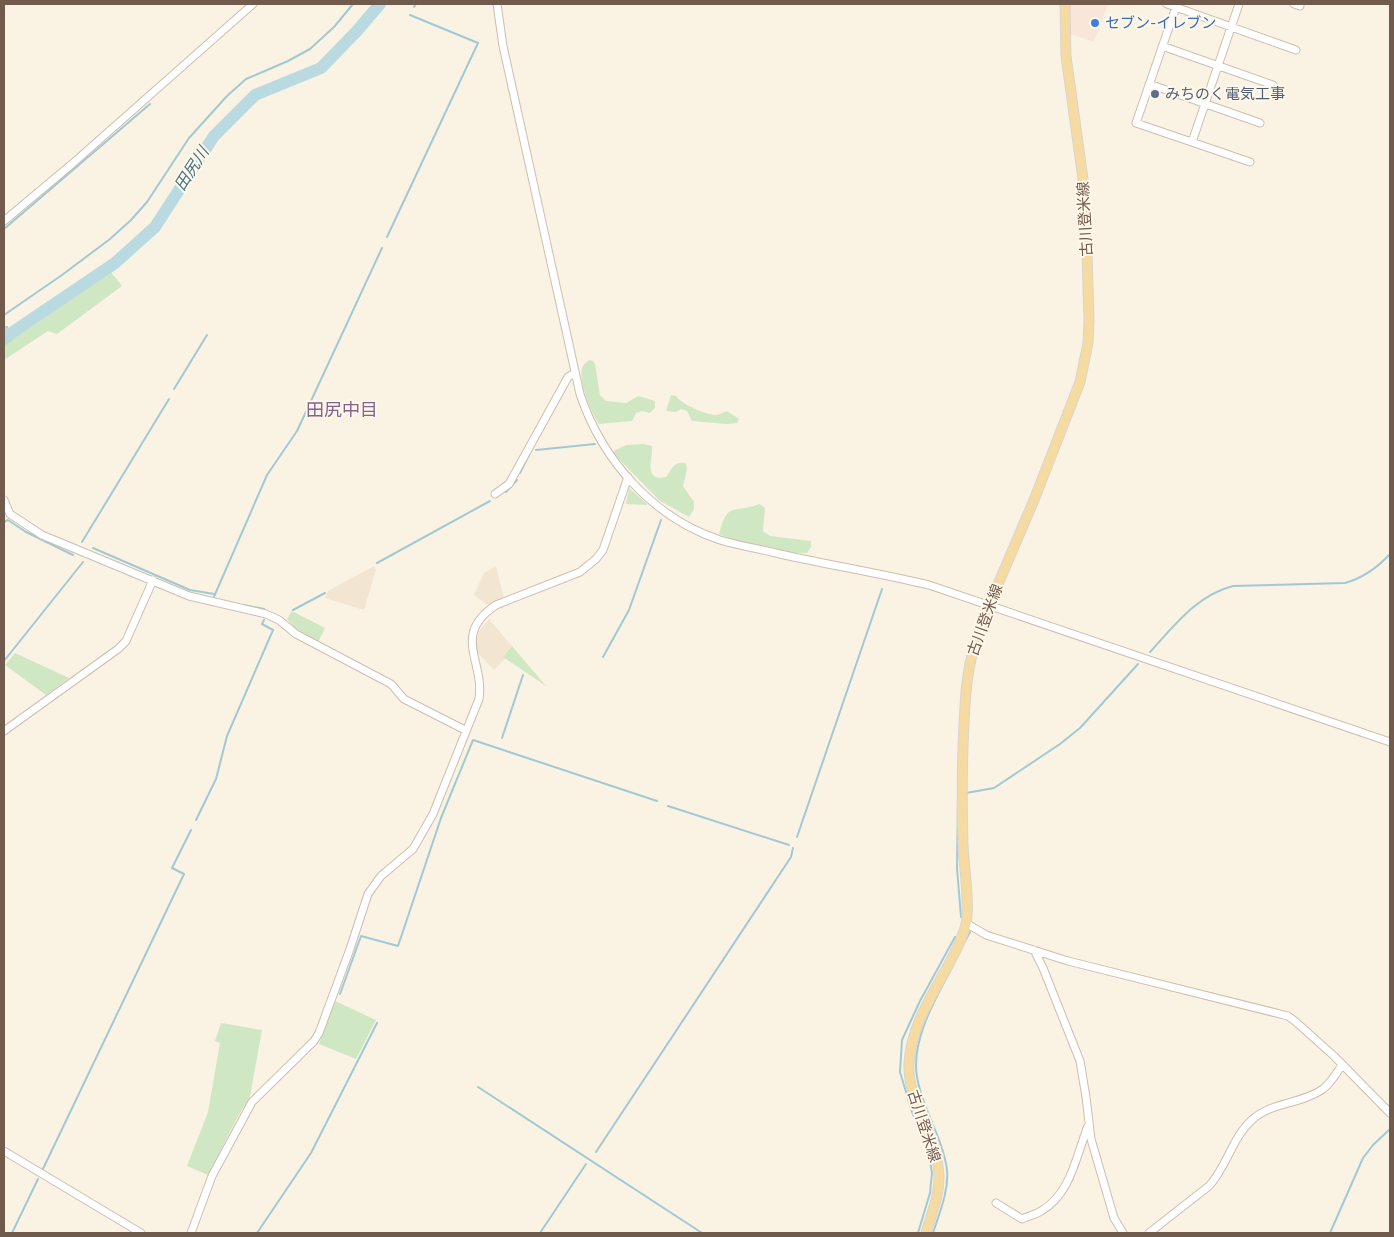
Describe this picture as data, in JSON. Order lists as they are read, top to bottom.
{
  "streets": {
    "main road": ["古川登米線"]
  },
  "districts": ["田尻中目"],
  "water": ["田尻川"],
  "places": ["セブン-イレブン", "みちのく電気工事"]
}
